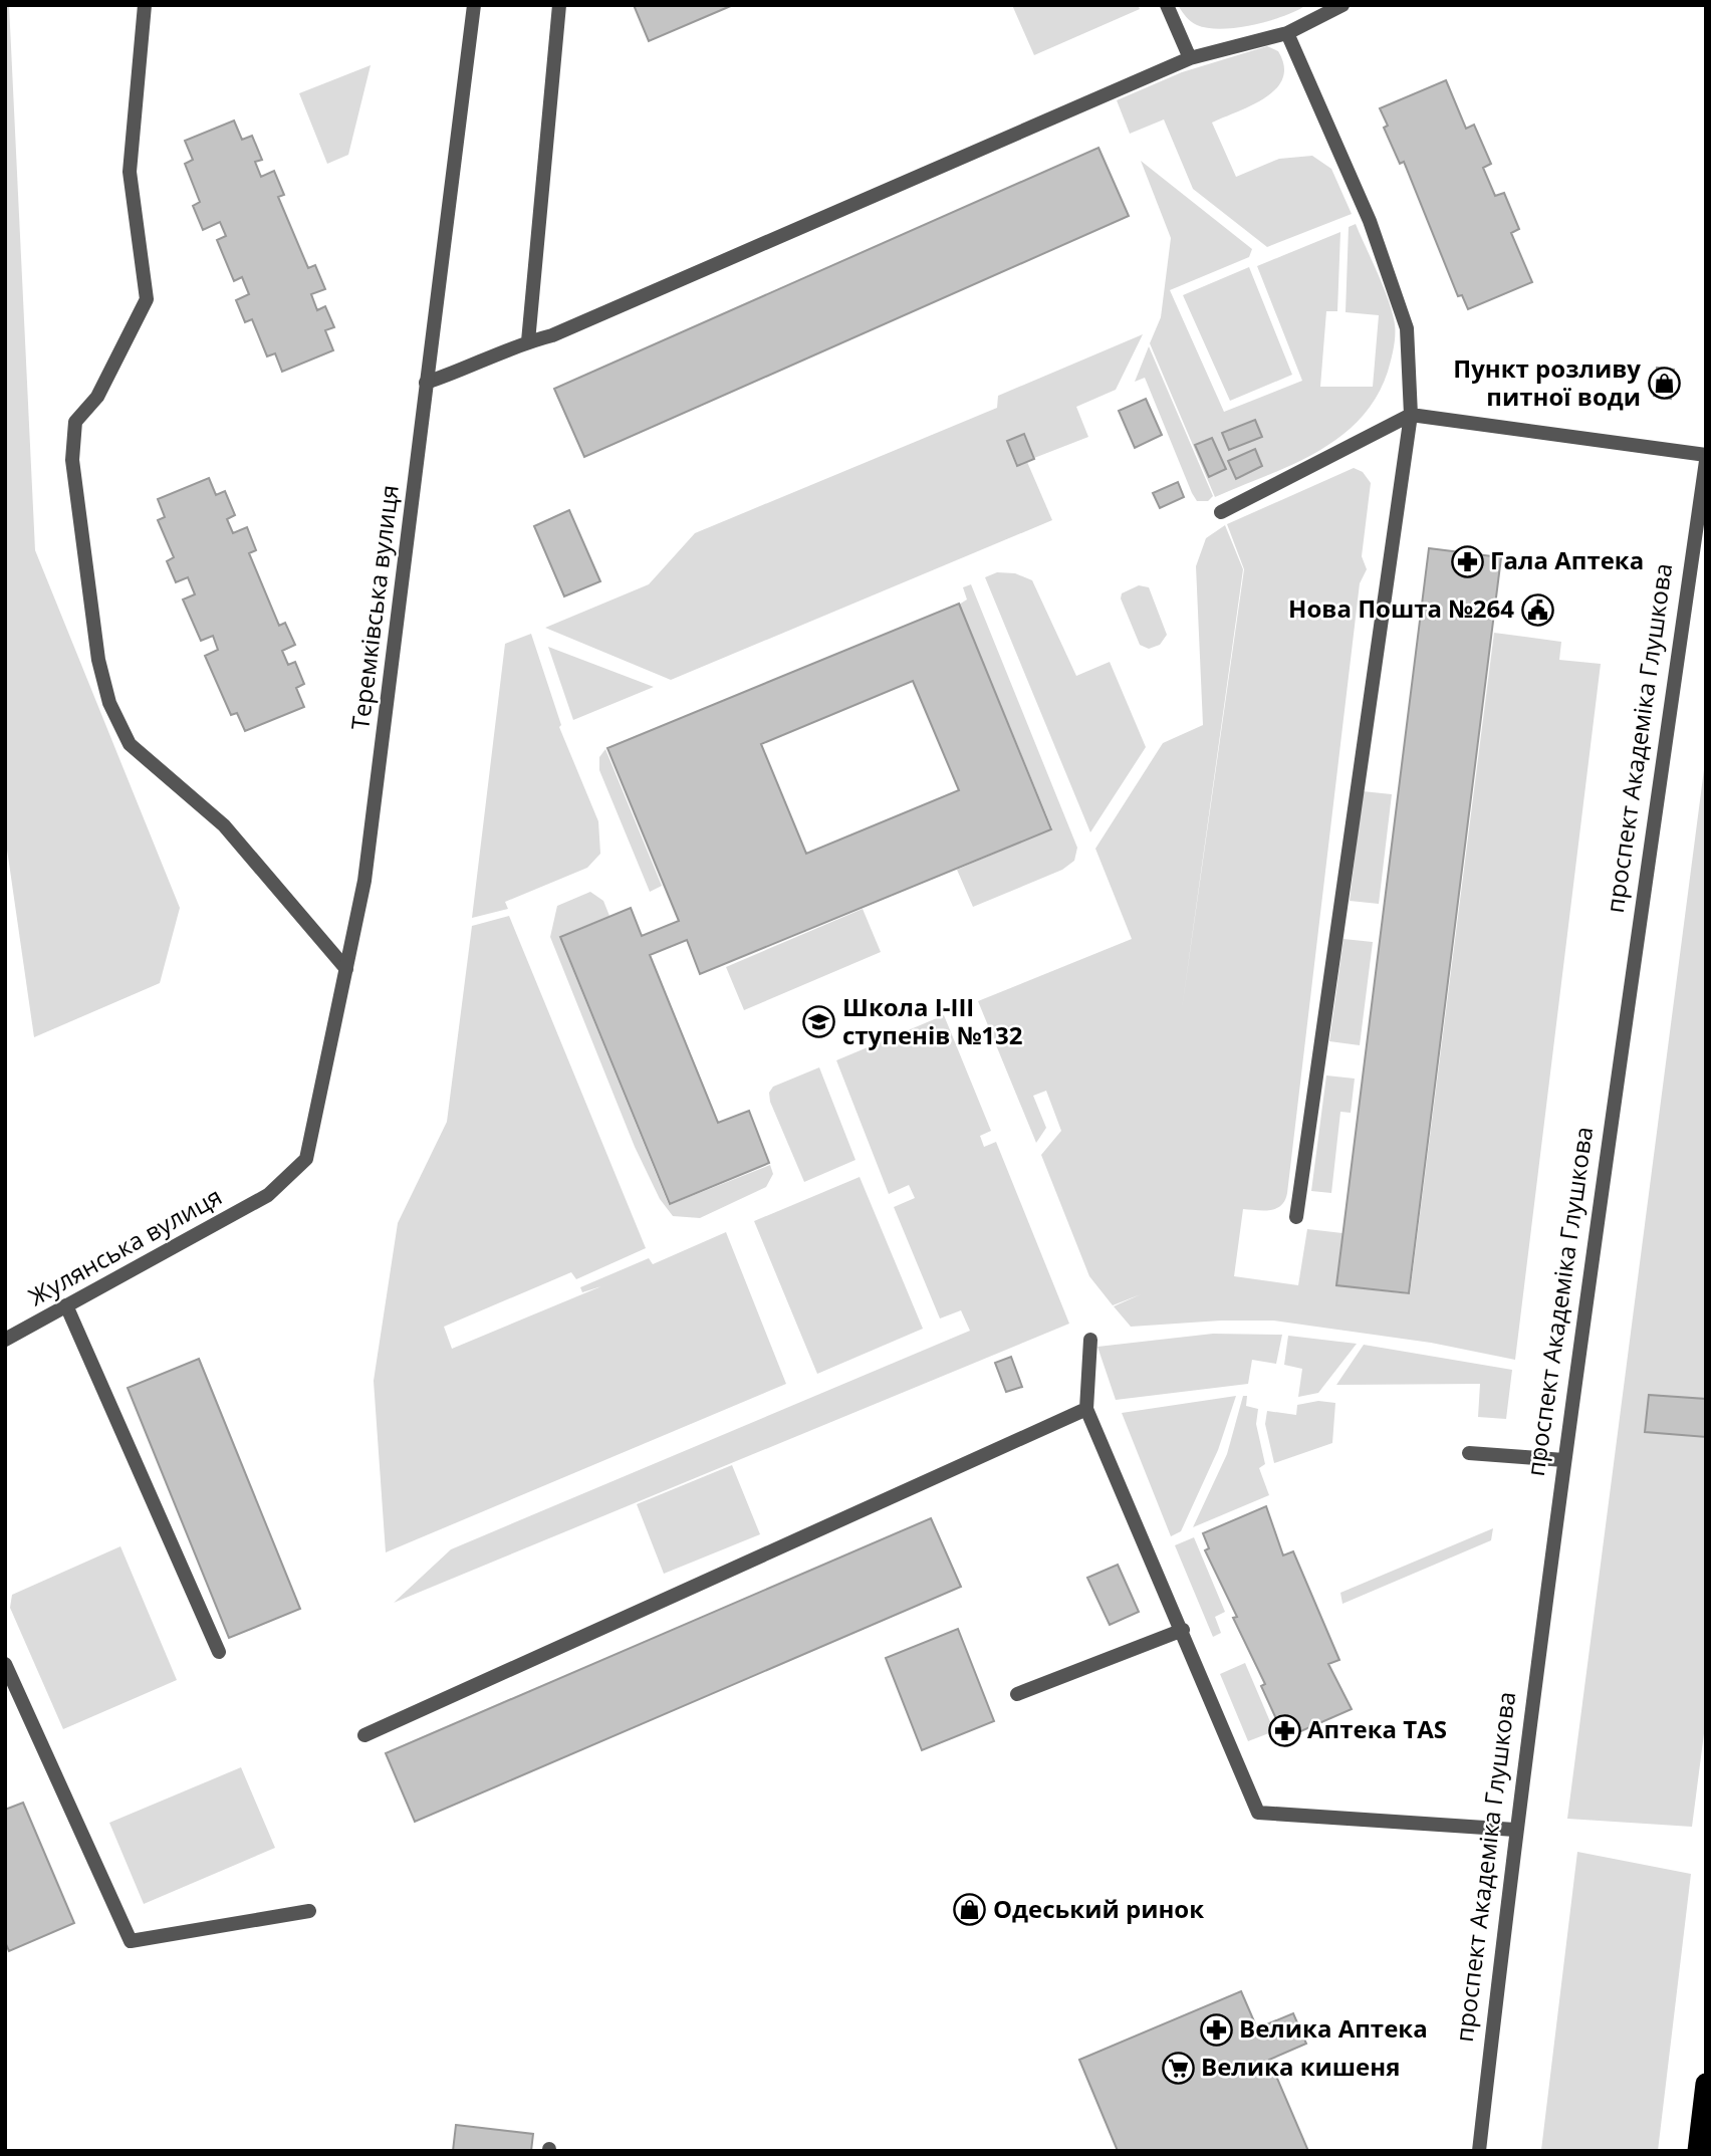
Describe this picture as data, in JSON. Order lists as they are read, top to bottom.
{
  "streets": {
    "street": ["Теремківська вулиця", "проспект Академіка Глушкова", "Жулянська вулиця"]
  },
  "crossings": [
    ["Теремківська вулиця", "Жулянська вулиця"]
  ],
  "places": {
    "shop": ["Пункт розливу питної води", "Одеський ринок"],
    "pharmacy": ["Гала Аптека", "Аптека TAS", "Велика Аптека"],
    "public building": ["Нова Пошта №264"],
    "school or university": ["Школа І-ІІІ ступенів №132"],
    "supermarket": ["Велика кишеня"]
  }
}
